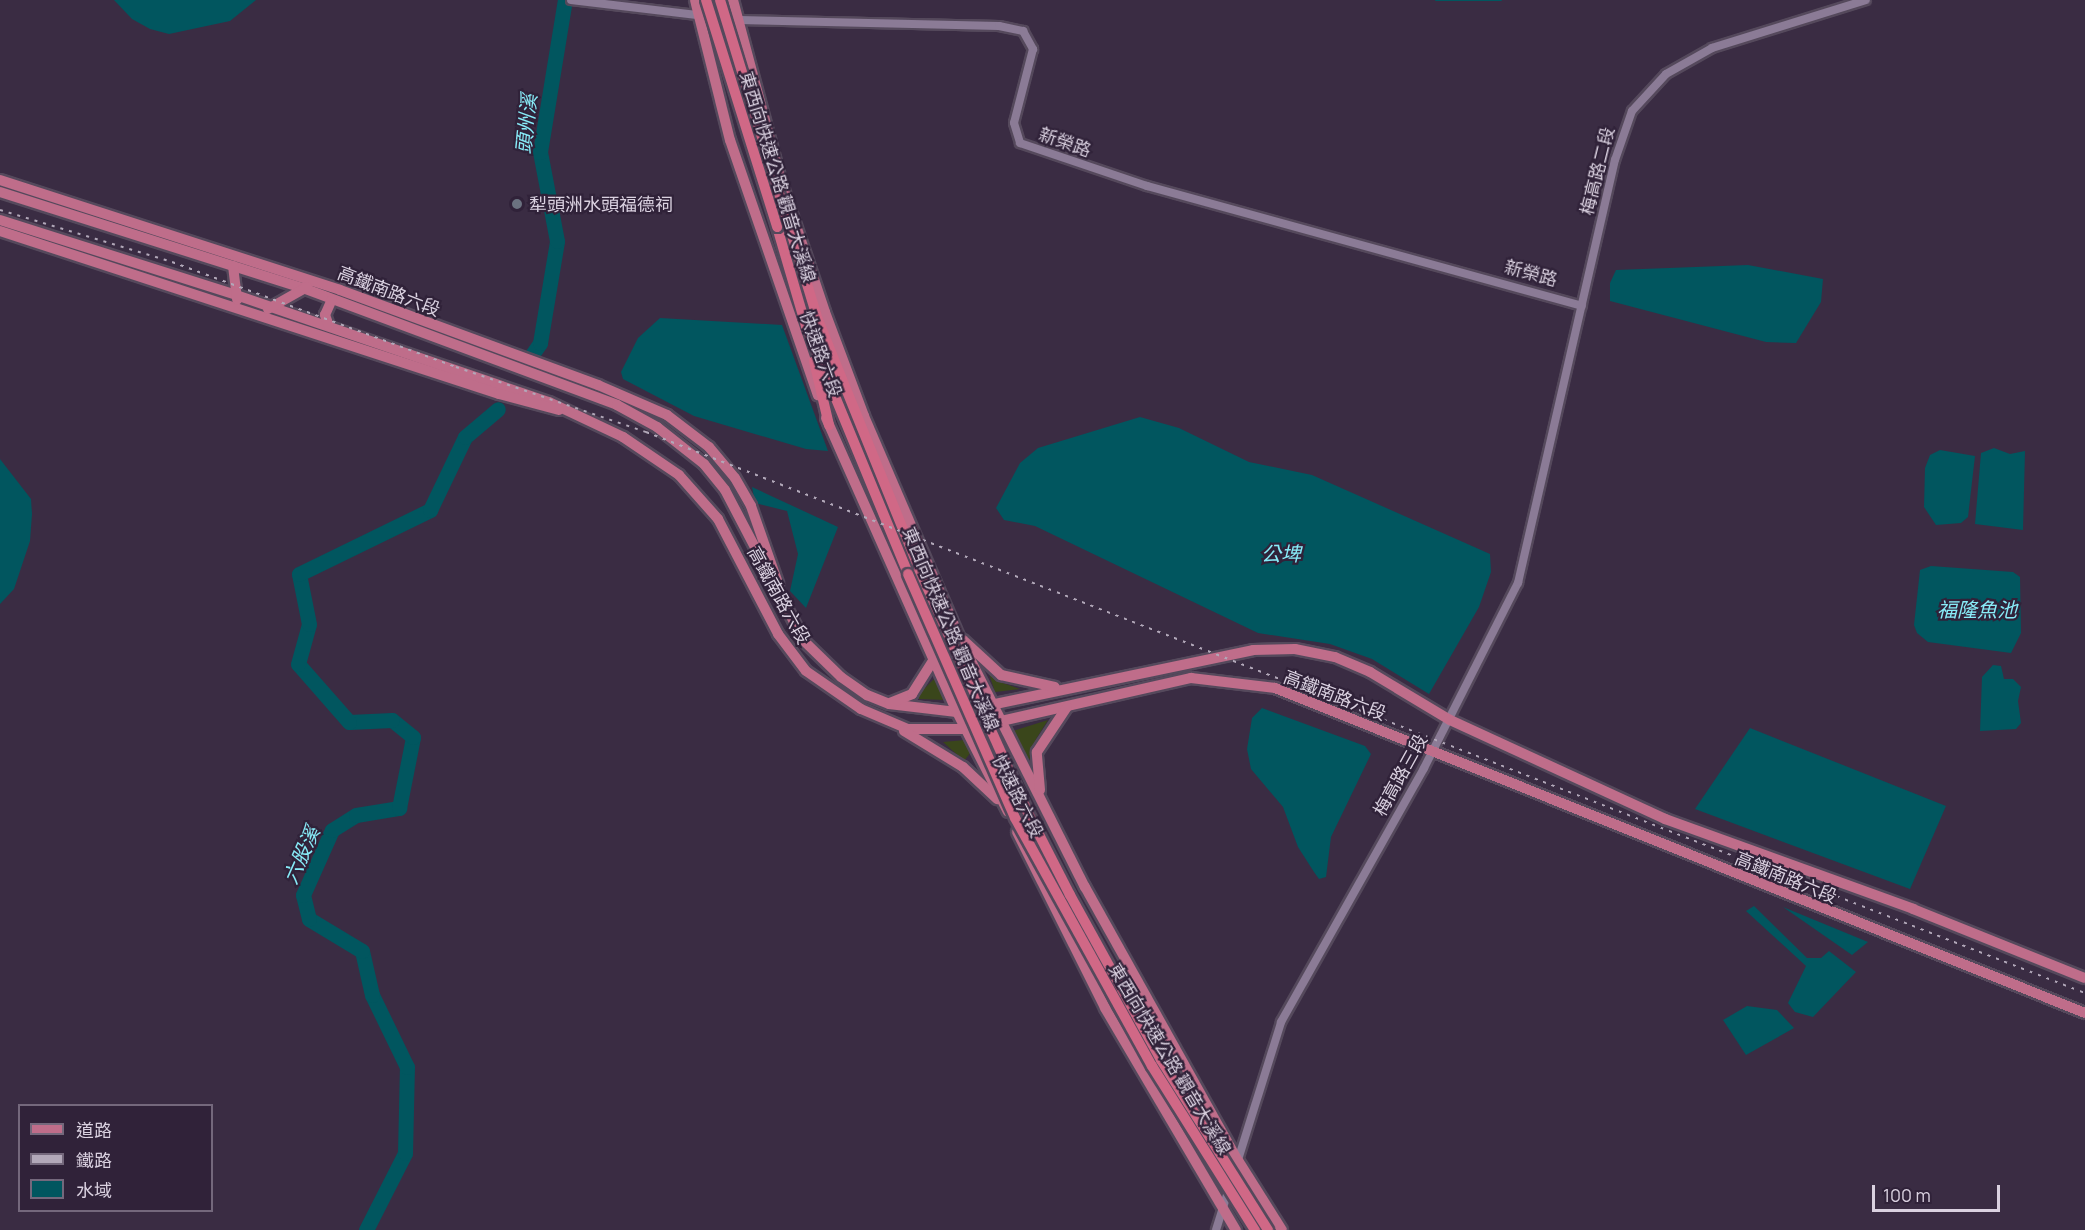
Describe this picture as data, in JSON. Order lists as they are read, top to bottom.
{
  "streets": {
    "highway": ["東西向快速公路 觀音大溪線"],
    "main road": ["高鐵南路六段", "快速路六段"],
    "street": ["新榮路", "梅高路二段", "梅高路三段"]
  },
  "crossings": [
    ["新榮路", "梅高路二段"],
    ["新榮路", "快速路六段"],
    ["梅高路二段", "梅高路三段"],
    ["高鐵南路六段", "快速路六段"],
    ["高鐵南路六段", "梅高路三段"],
    ["快速路六段", "梅高路三段"]
  ],
  "water": [
    "頭州溪",
    "公埤",
    "福隆魚池",
    "六股溪"
  ],
  "places": ["犁頭洲水頭福德祠"],
  "legend": ["道路", "鐵路", "水域"],
  "scale_bar": "100 m"
}
